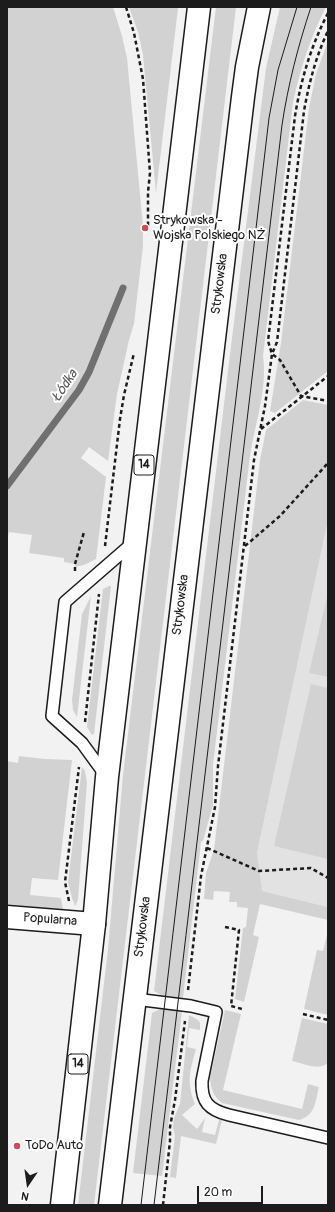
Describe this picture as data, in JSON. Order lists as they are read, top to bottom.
{
  "streets": {
    "main road": ["Strykowska", "14", "Popularna"]
  },
  "crossings": [
    ["14", "Popularna"]
  ],
  "water": ["Łódka"],
  "places": ["Strykowska - Wojska Polskiego NŻ", "ToDo Auto"],
  "scale_bar": "20 m",
  "north": "bottom"
}
